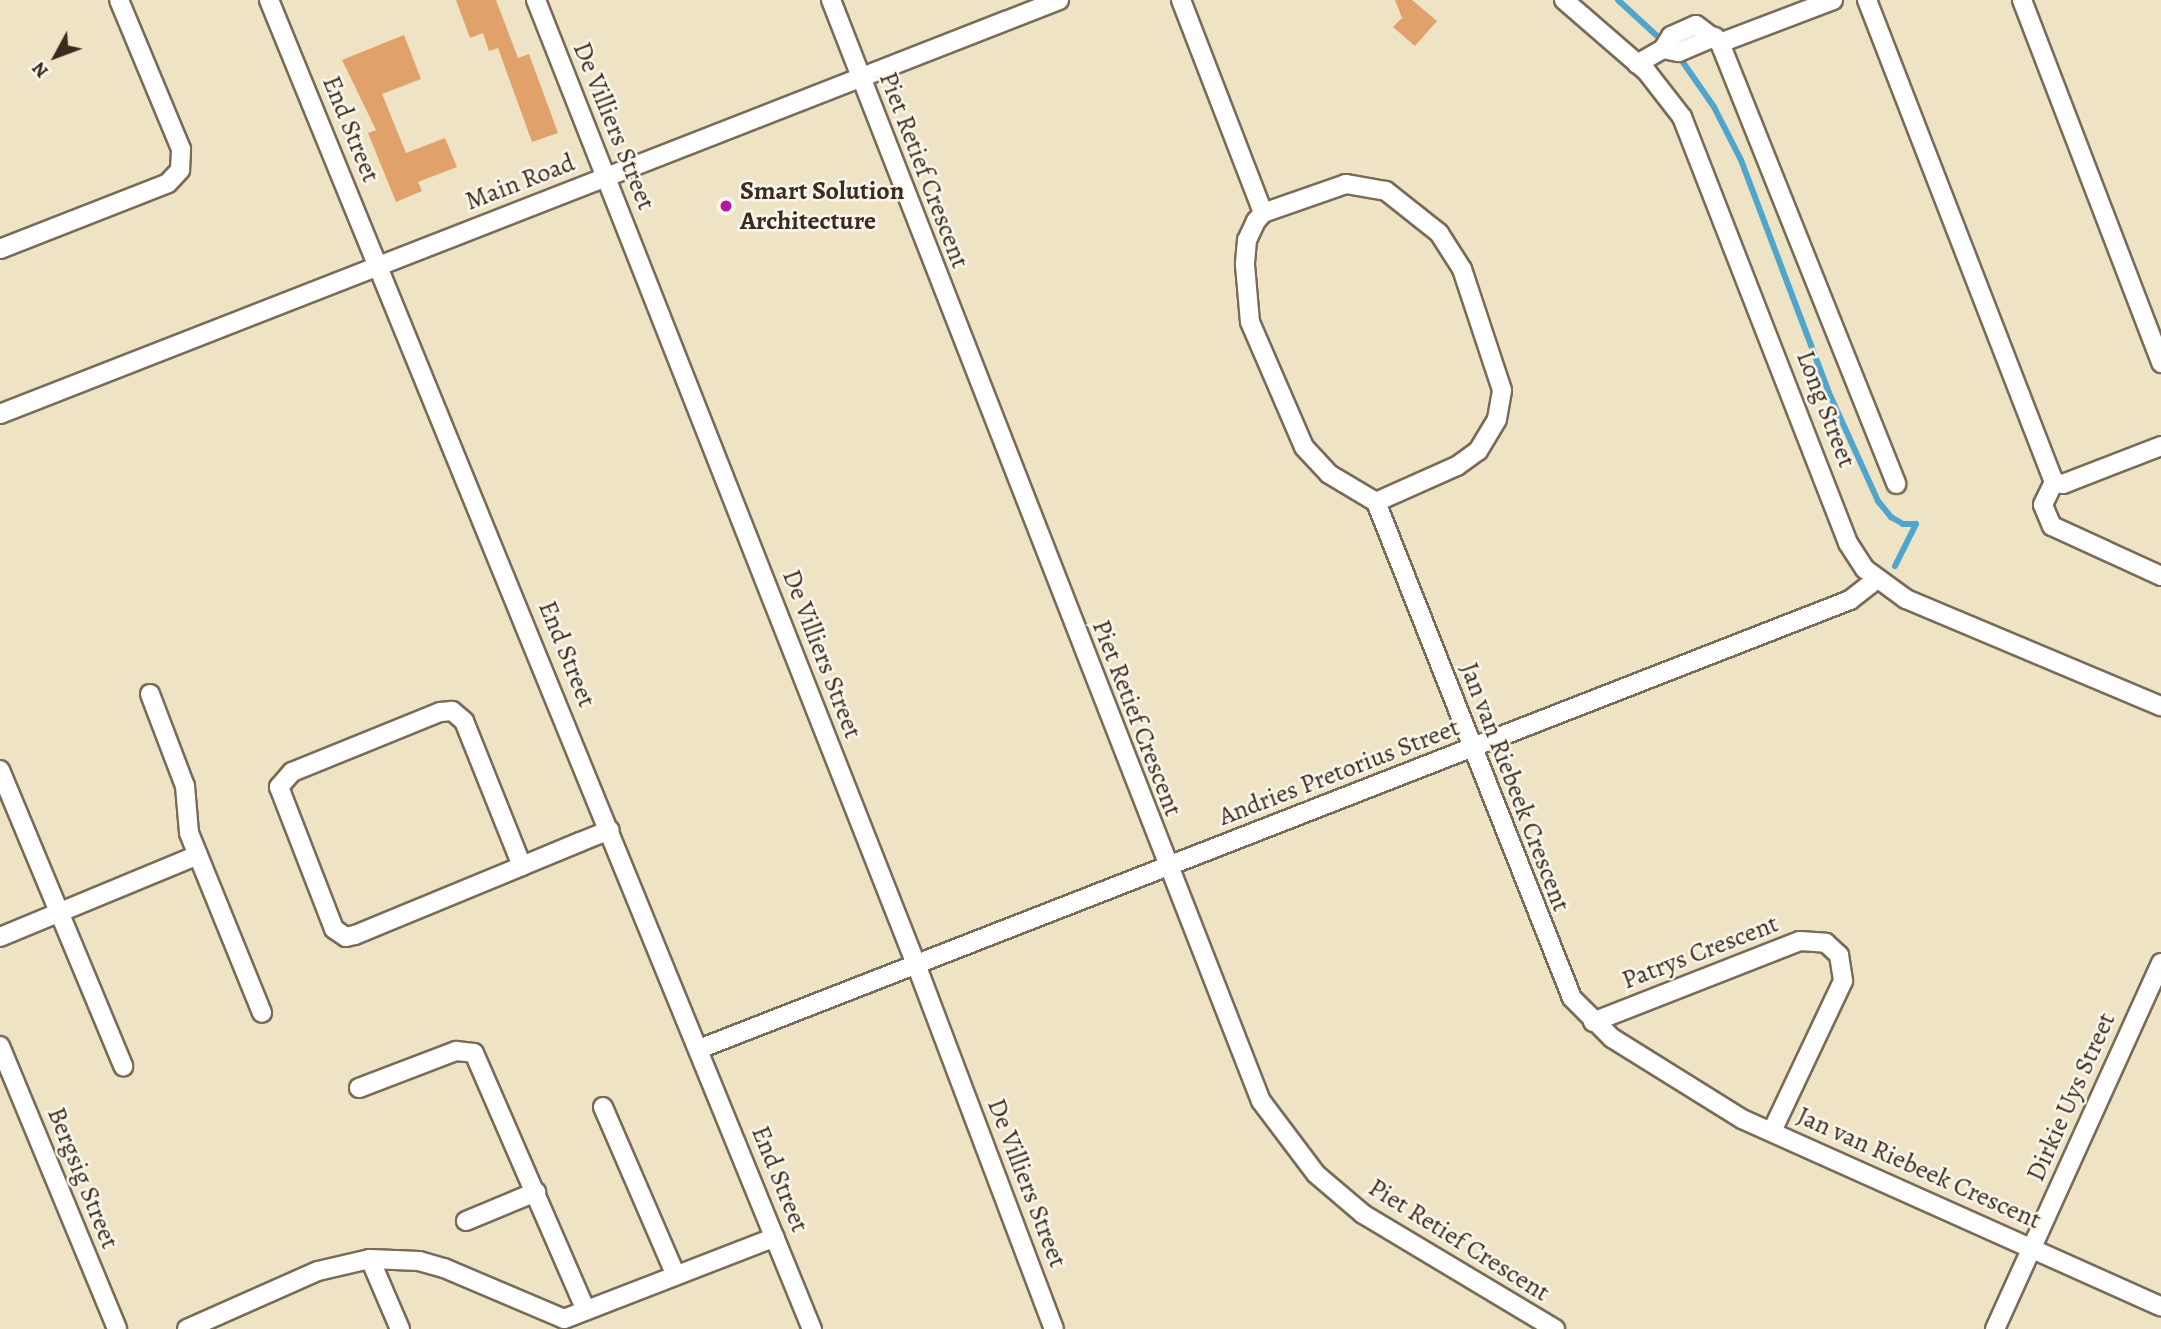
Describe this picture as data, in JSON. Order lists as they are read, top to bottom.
{
  "streets": {
    "street": [
      "De Villiers Street",
      "End Street",
      "Piet Retief Crescent",
      "Main Road",
      "Long Street",
      "Andries Pretorius Street",
      "Jan van Riebeek Crescent",
      "Patrys Crescent",
      "Dirkie Uys Street",
      "Bergsig Street"
    ]
  },
  "crossings": [
    ["De Villiers Street", "Main Road"],
    ["De Villiers Street", "Andries Pretorius Street"],
    ["End Street", "Main Road"],
    ["End Street", "Andries Pretorius Street"],
    ["Piet Retief Crescent", "Main Road"],
    ["Piet Retief Crescent", "Andries Pretorius Street"],
    ["Long Street", "Andries Pretorius Street"],
    ["Andries Pretorius Street", "Jan van Riebeek Crescent"],
    ["Jan van Riebeek Crescent", "Patrys Crescent"],
    ["Jan van Riebeek Crescent", "Dirkie Uys Street"]
  ],
  "places": ["Smart Solution Architecture"],
  "north": "bottom left"
}
